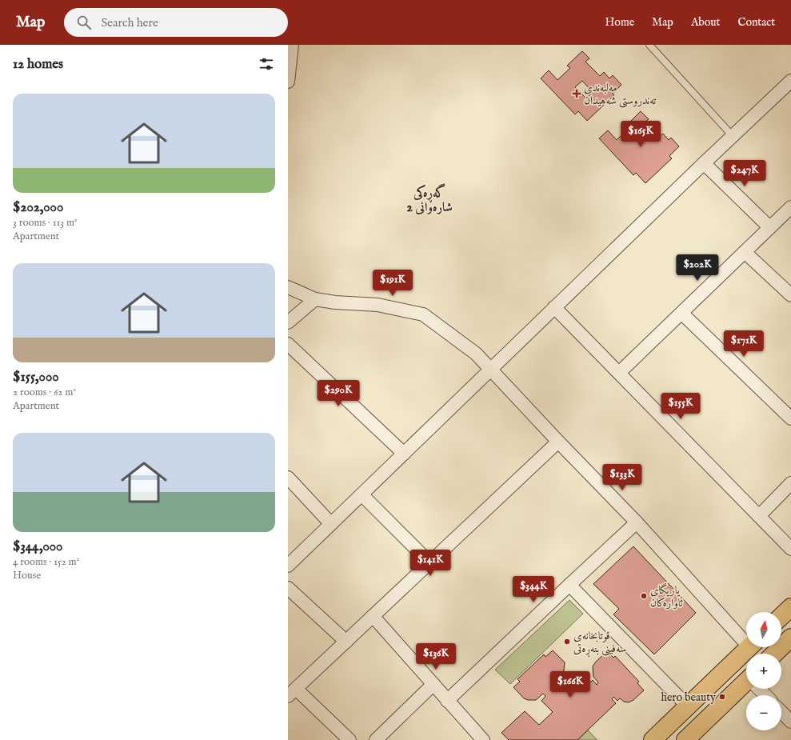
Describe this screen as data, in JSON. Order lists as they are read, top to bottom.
{
  "districts": ["گەڕەکی شارەوانی 2"],
  "places": {
    "health": ["مەلبەندی تەندروستی شەهیدان"],
    "other": ["یاریگای ئاوارەکان", "قوتابخانەی سەفینی بنەڕەتی", "hero beauty"]
  },
  "north": "top",
  "page": {
    "header": "Map",
    "search": "Search here",
    "nav": [
      "Home",
      "Map",
      "About",
      "Contact"
    ],
    "heading": "12 homes",
    "list": [
      {
        "name": "$202,000",
        "note": "3 rooms · 113 m² · Apartment"
      },
      {
        "name": "$155,000",
        "note": "2 rooms · 62 m² · Apartment"
      },
      {
        "name": "$344,000",
        "note": "4 rooms · 152 m² · House"
      }
    ],
    "price": [
      "$165K",
      "$247K",
      "$202K",
      "$191K",
      "$171K",
      "$290K",
      "$155K",
      "$133K",
      "$141K",
      "$344K",
      "$136K",
      "$166K"
    ],
    "map_buttons": ["+", "−"]
  }
}
